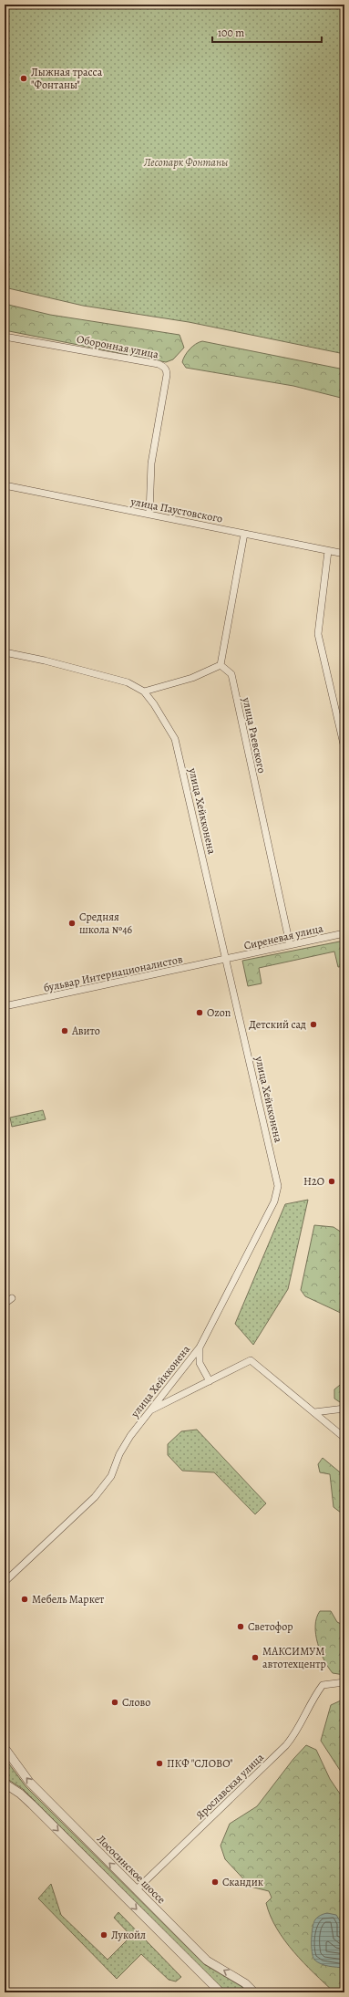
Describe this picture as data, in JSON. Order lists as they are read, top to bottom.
{
  "streets": {
    "street": [
      "Оборонная улица",
      "улица Паустовского",
      "улица Раевского",
      "улица Хейкконена",
      "Сиреневая улица",
      "бульвар Интернационалистов",
      "Ярославская улица",
      "Лососинское шоссе"
    ]
  },
  "crossings": [
    ["Оборонная улица", "улица Паустовского"],
    ["улица Раевского", "Сиреневая улица"],
    ["улица Хейкконена", "Сиреневая улица"],
    ["улица Хейкконена", "бульвар Интернационалистов"],
    ["Сиреневая улица", "бульвар Интернационалистов"],
    ["Ярославская улица", "Лососинское шоссе"]
  ],
  "parks": ["Лесопарк Фонтаны"],
  "places": [
    "Лыжная трасса \"Фонтаны\"",
    "Средняя школа №46",
    "Ozon",
    "Детский сад",
    "Авито",
    "H2O",
    "Мебель Маркет",
    "Светофор",
    "МАКСИМУМ автотехцентр",
    "Слово",
    "ПКФ \"СЛОВО\"",
    "Скандик",
    "Лукойл"
  ],
  "scale_bar": "100 m"
}
